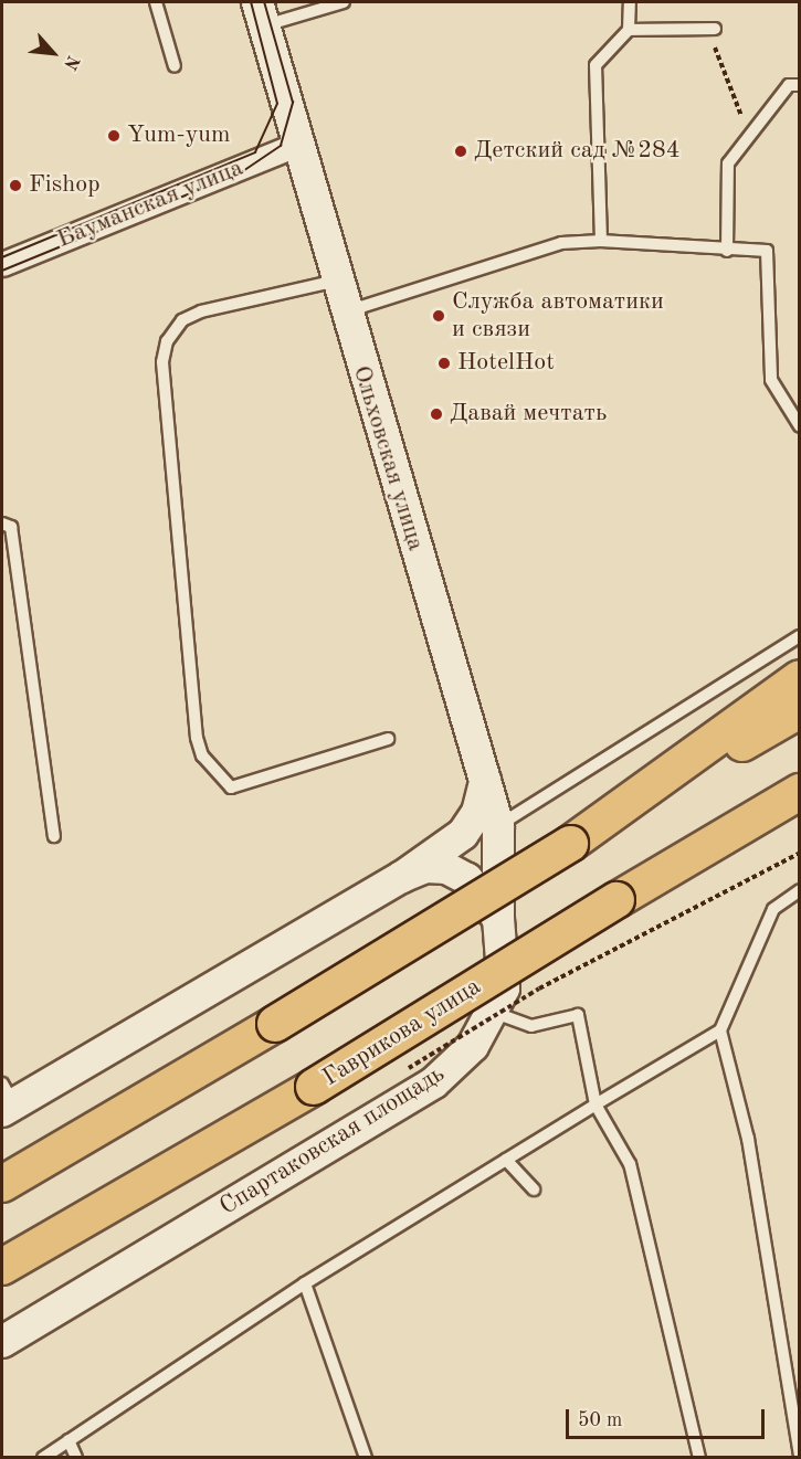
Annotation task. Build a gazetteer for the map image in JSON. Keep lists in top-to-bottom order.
{
  "streets": {
    "main road": ["Гаврикова улица"],
    "street": ["Бауманская улица", "Ольховская улица", "Спартаковская площадь"]
  },
  "crossings": [
    ["Бауманская улица", "Ольховская улица"],
    ["Ольховская улица", "Спартаковская площадь"]
  ],
  "places": [
    "Yum-yum",
    "Детский сад №284",
    "Fishop",
    "Служба автоматики и связи",
    "HotelHot",
    "Давай мечтать"
  ],
  "scale_bar": "50 m",
  "north": "bottom right"
}
